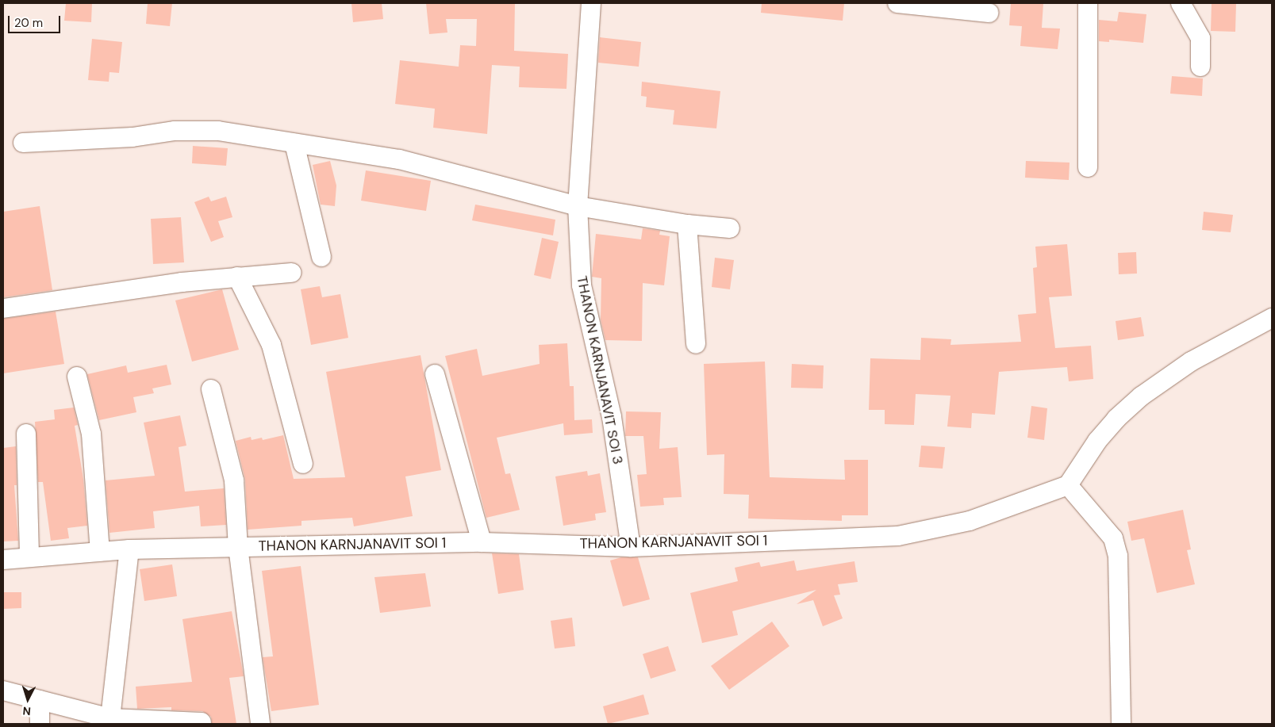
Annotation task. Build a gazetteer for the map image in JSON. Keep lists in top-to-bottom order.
{
  "streets": {
    "street": ["THANON KARNJANAVIT SOI 3", "THANON KARNJANAVIT SOI 1"]
  },
  "crossings": [
    ["THANON KARNJANAVIT SOI 3", "THANON KARNJANAVIT SOI 1"]
  ],
  "scale_bar": "20 m",
  "north": "bottom"
}
